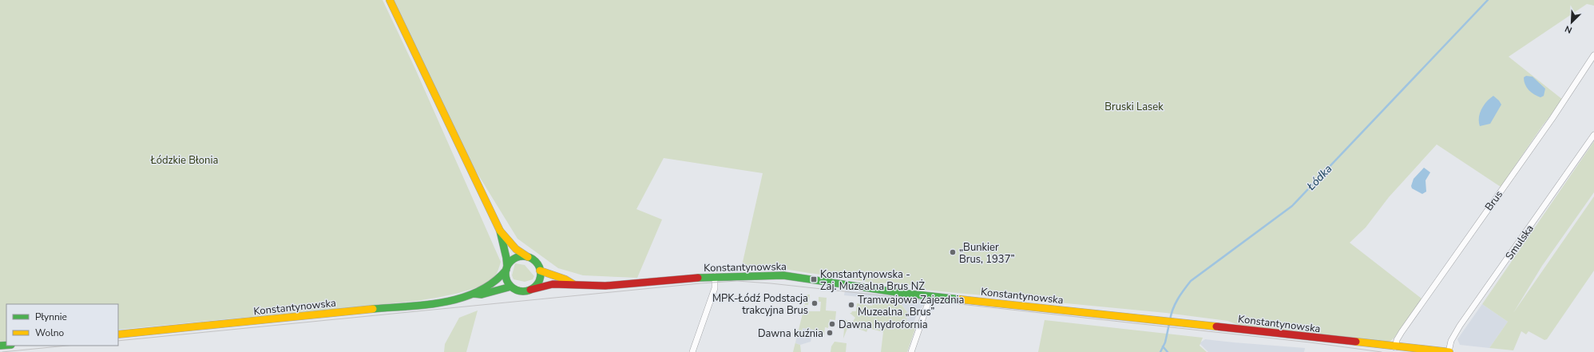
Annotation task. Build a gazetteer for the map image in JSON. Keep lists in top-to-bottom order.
{
  "streets": {
    "main road": ["Konstantynowska"],
    "street": ["Brus", "Smulska"]
  },
  "crossings": [
    ["Brus", "Konstantynowska"],
    ["Smulska", "Konstantynowska"]
  ],
  "water": ["Łódka"],
  "parks": ["Bruski Lasek", "Łódzkie Błonia"],
  "places": {
    "other": [
      "„Bunkier Brus, 1937”",
      "MPK-Łódź Podstacja trakcyjna Brus",
      "Tramwajowa Zajezdnia Muzealna „Brus”",
      "Dawna hydrofornia",
      "Dawna kuźnia"
    ],
    "transit": ["Konstantynowska - Zaj. Muzealna Brus NŻ"]
  },
  "legend": ["Płynnie", "Wolno"],
  "north": "bottom left"
}
